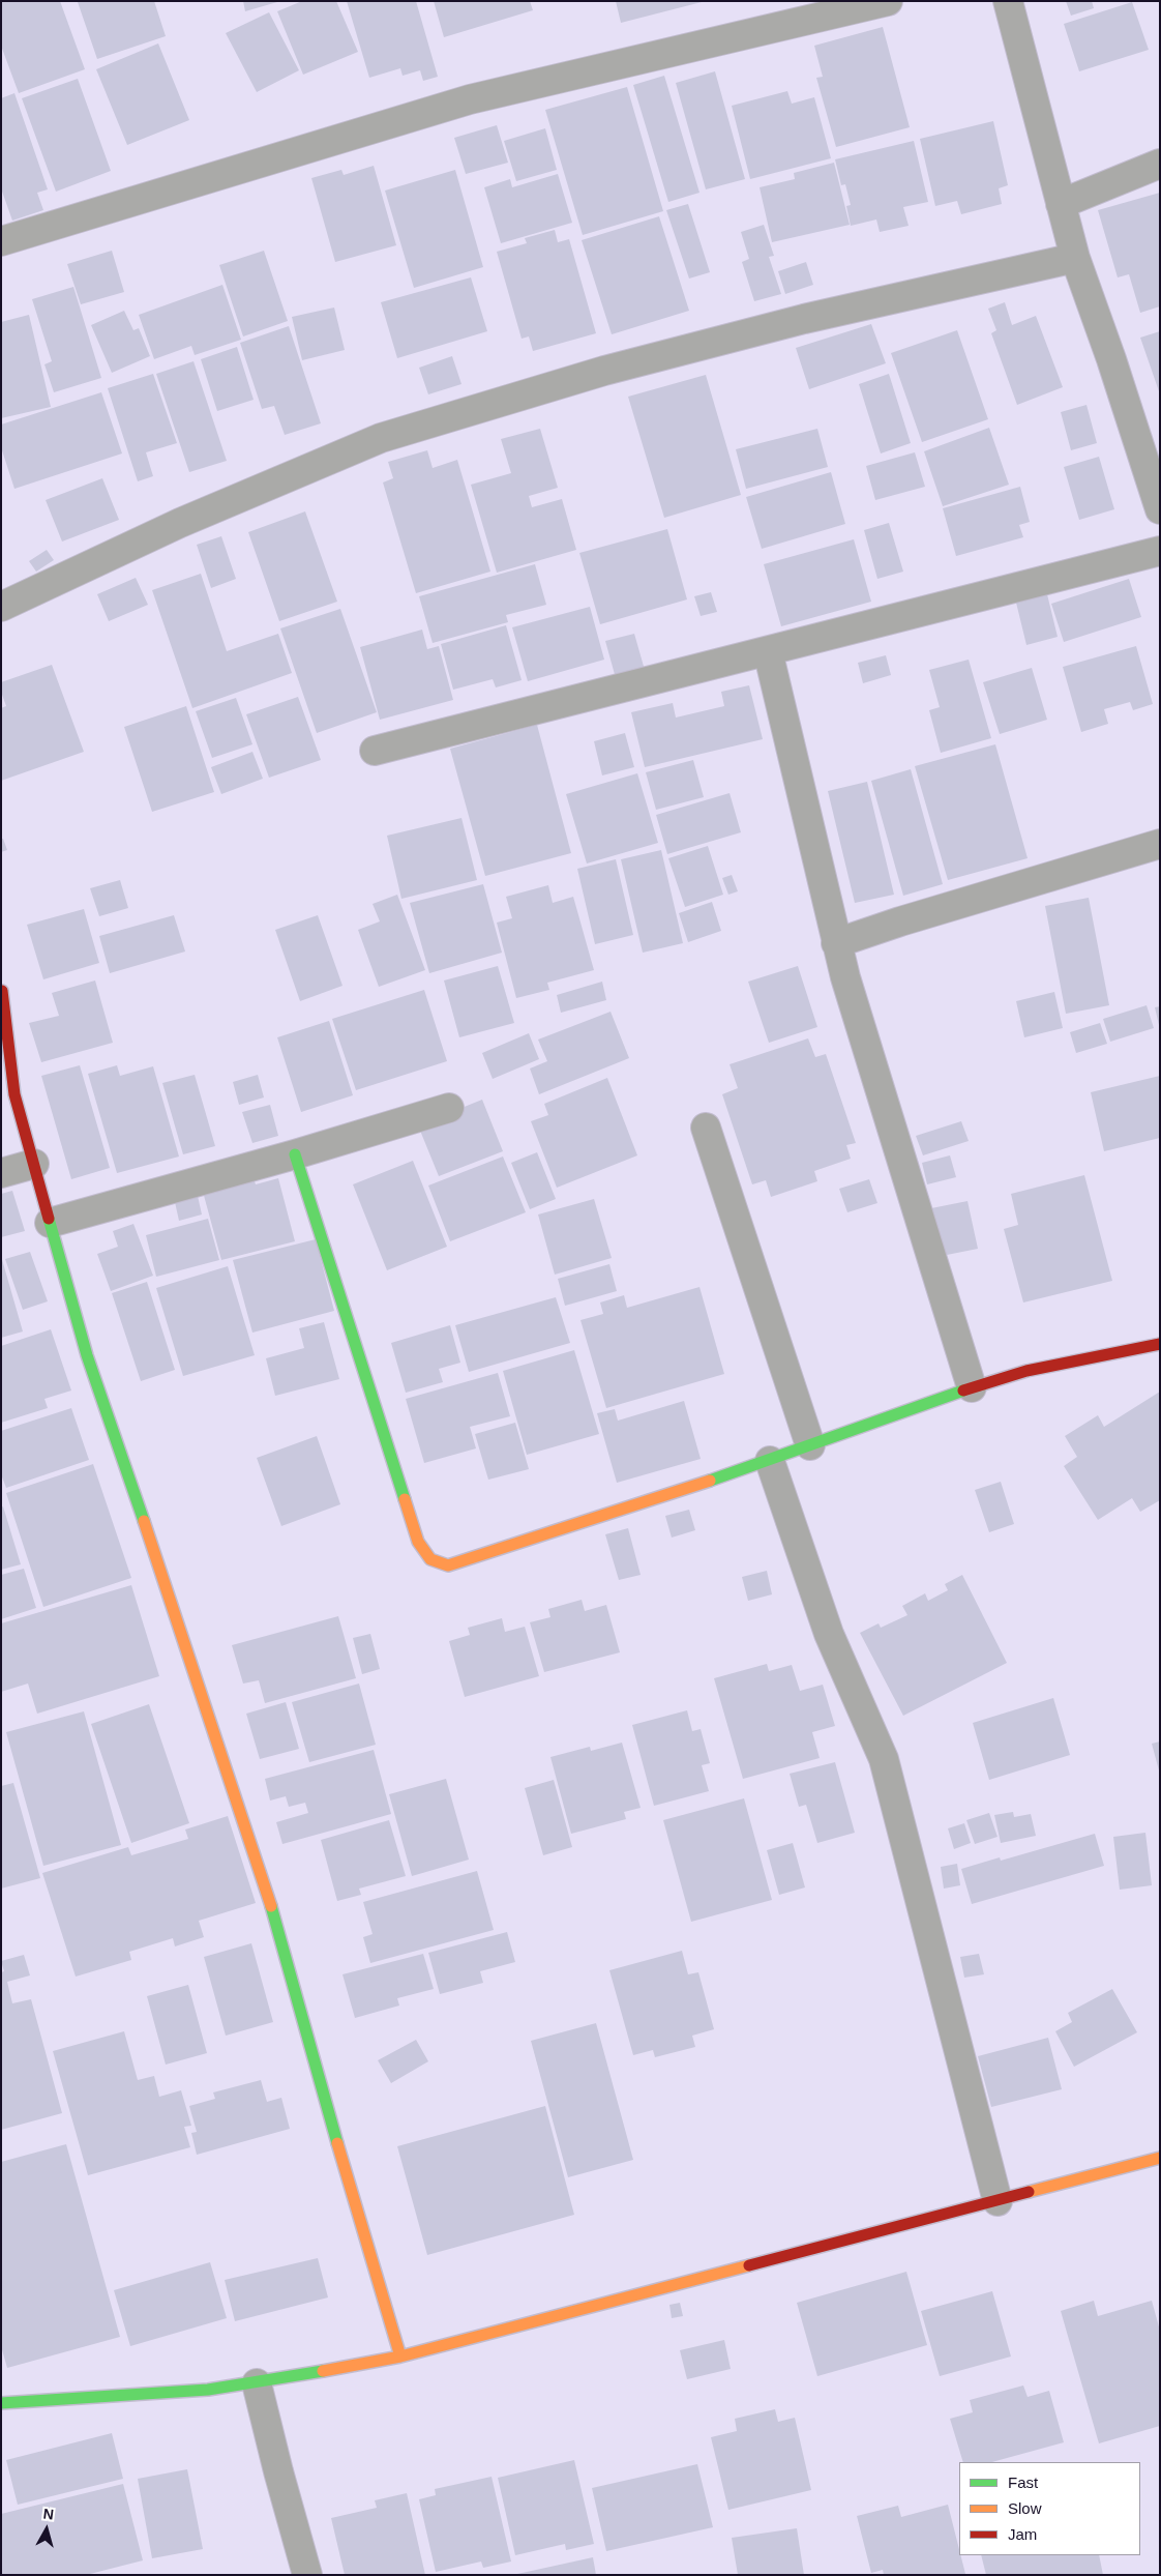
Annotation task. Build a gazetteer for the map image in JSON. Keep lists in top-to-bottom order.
{
  "legend": ["Fast", "Slow", "Jam"],
  "north": "top"
}
